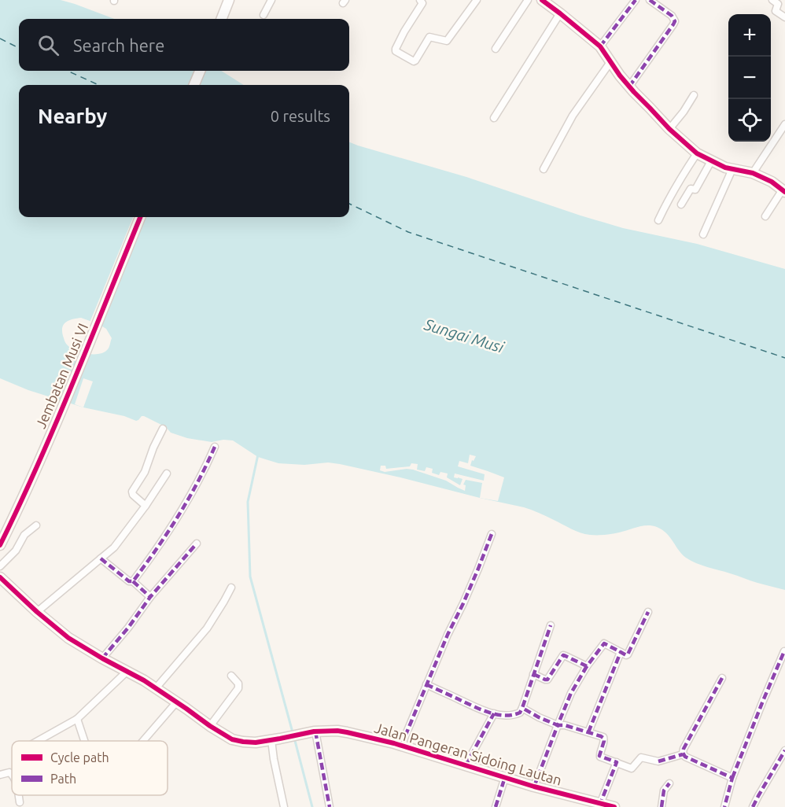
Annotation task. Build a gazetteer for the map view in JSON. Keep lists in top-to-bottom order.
{
  "streets": {
    "street": ["Jembatan Musi VI", "Jalan Pangeran Sidoing Lautan"]
  },
  "water": ["Sungai Musi"],
  "legend": ["Cycle path", "Path"],
  "page": {
    "map_buttons": ["+", "−"],
    "search": "Search here",
    "heading": ["Nearby", "0 results"]
  }
}
